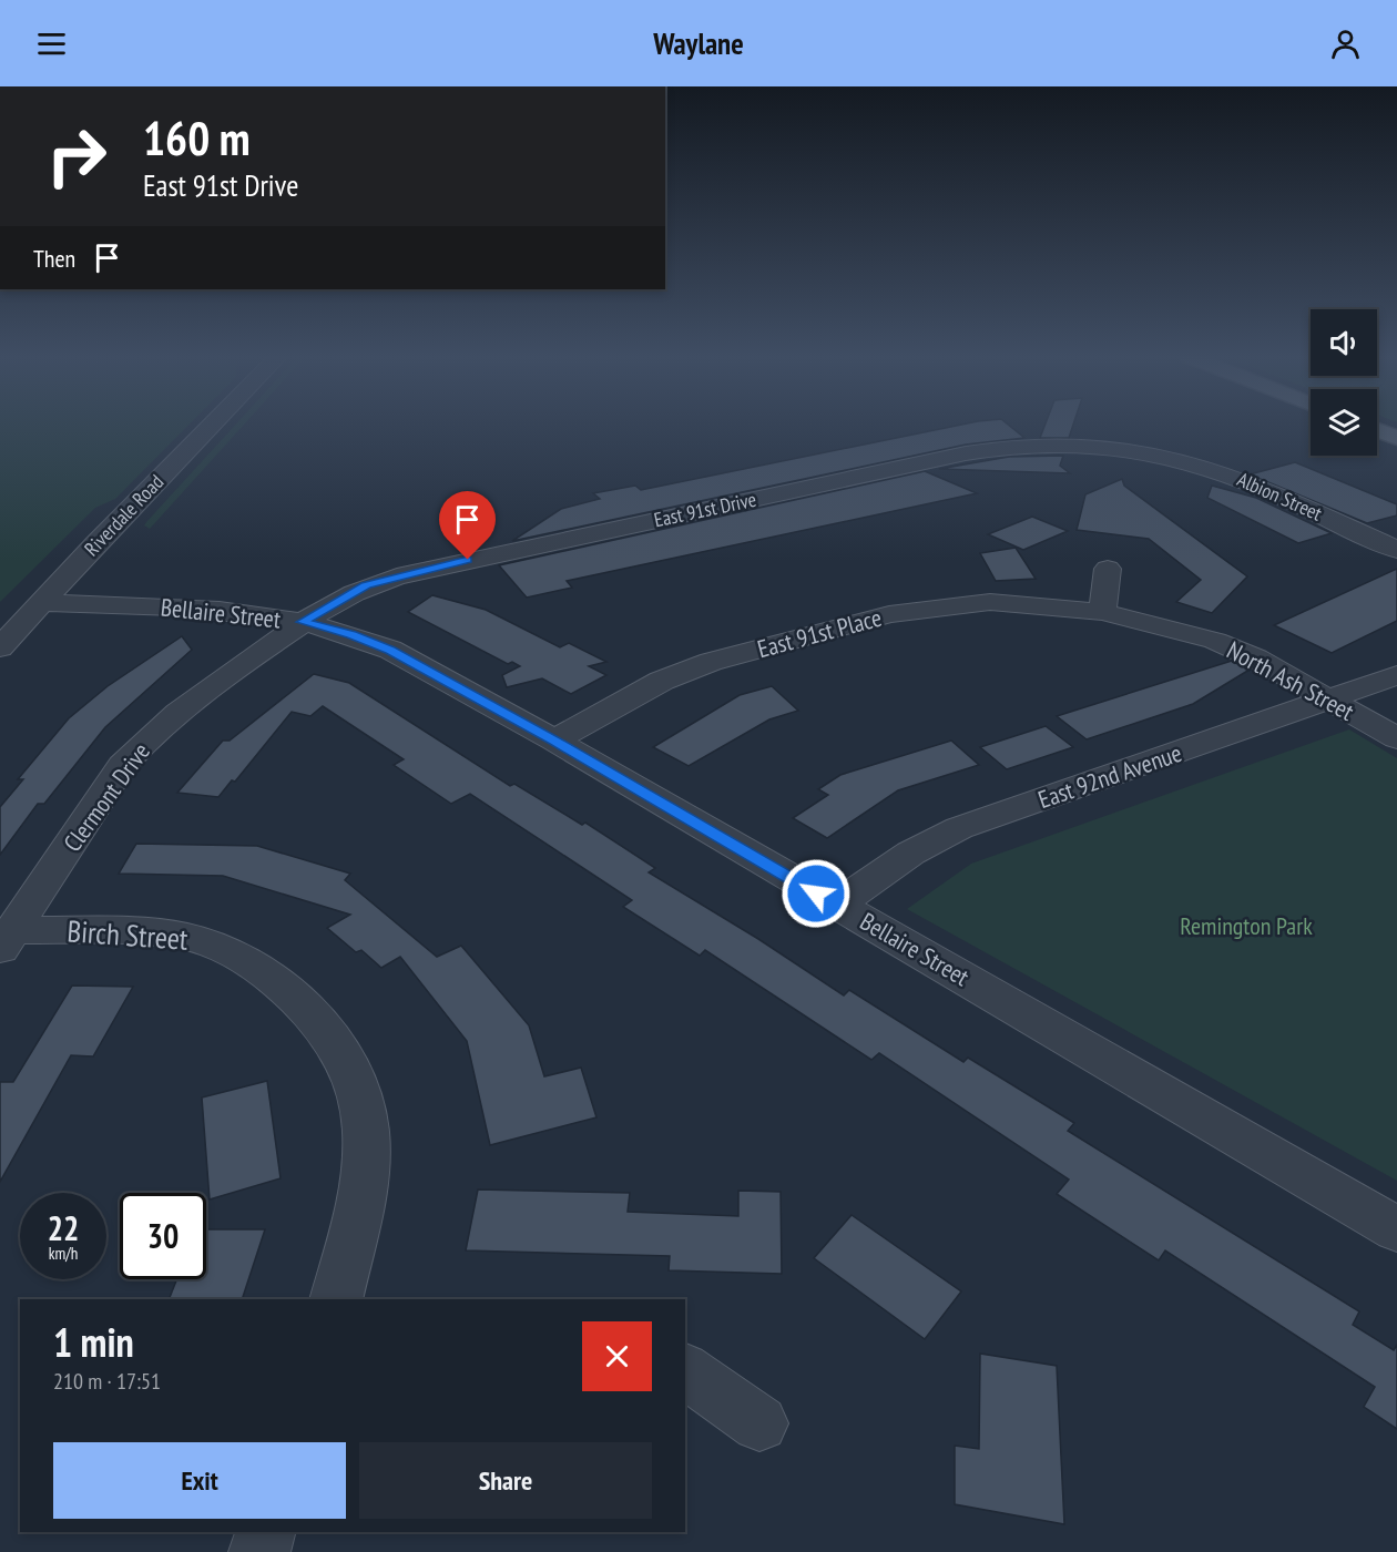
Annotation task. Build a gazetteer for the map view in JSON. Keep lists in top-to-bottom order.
{
  "streets": {
    "street": [
      "Albion Street",
      "East 91st Drive",
      "Riverdale Road",
      "Bellaire Street",
      "East 91st Place",
      "North Ash Street",
      "East 92nd Avenue",
      "Clermont Drive",
      "Birch Street"
    ]
  },
  "crossings": [
    ["Albion Street", "East 91st Drive"],
    ["East 91st Drive", "Bellaire Street"],
    ["East 91st Drive", "Clermont Drive"],
    ["Riverdale Road", "Bellaire Street"],
    ["Bellaire Street", "East 91st Place"],
    ["Bellaire Street", "East 92nd Avenue"],
    ["Bellaire Street", "Clermont Drive"],
    ["East 91st Place", "North Ash Street"],
    ["North Ash Street", "East 92nd Avenue"],
    ["Clermont Drive", "Birch Street"]
  ],
  "parks": ["Remington Park"],
  "page": {
    "header": "Waylane",
    "turn": ["160 m", "East 91st Drive"],
    "then": "Then",
    "speed": "22 km/h",
    "limit": "30",
    "heading": ["1 min", "210 m · 17:51"],
    "buttons": ["Exit", "Share"]
  }
}
